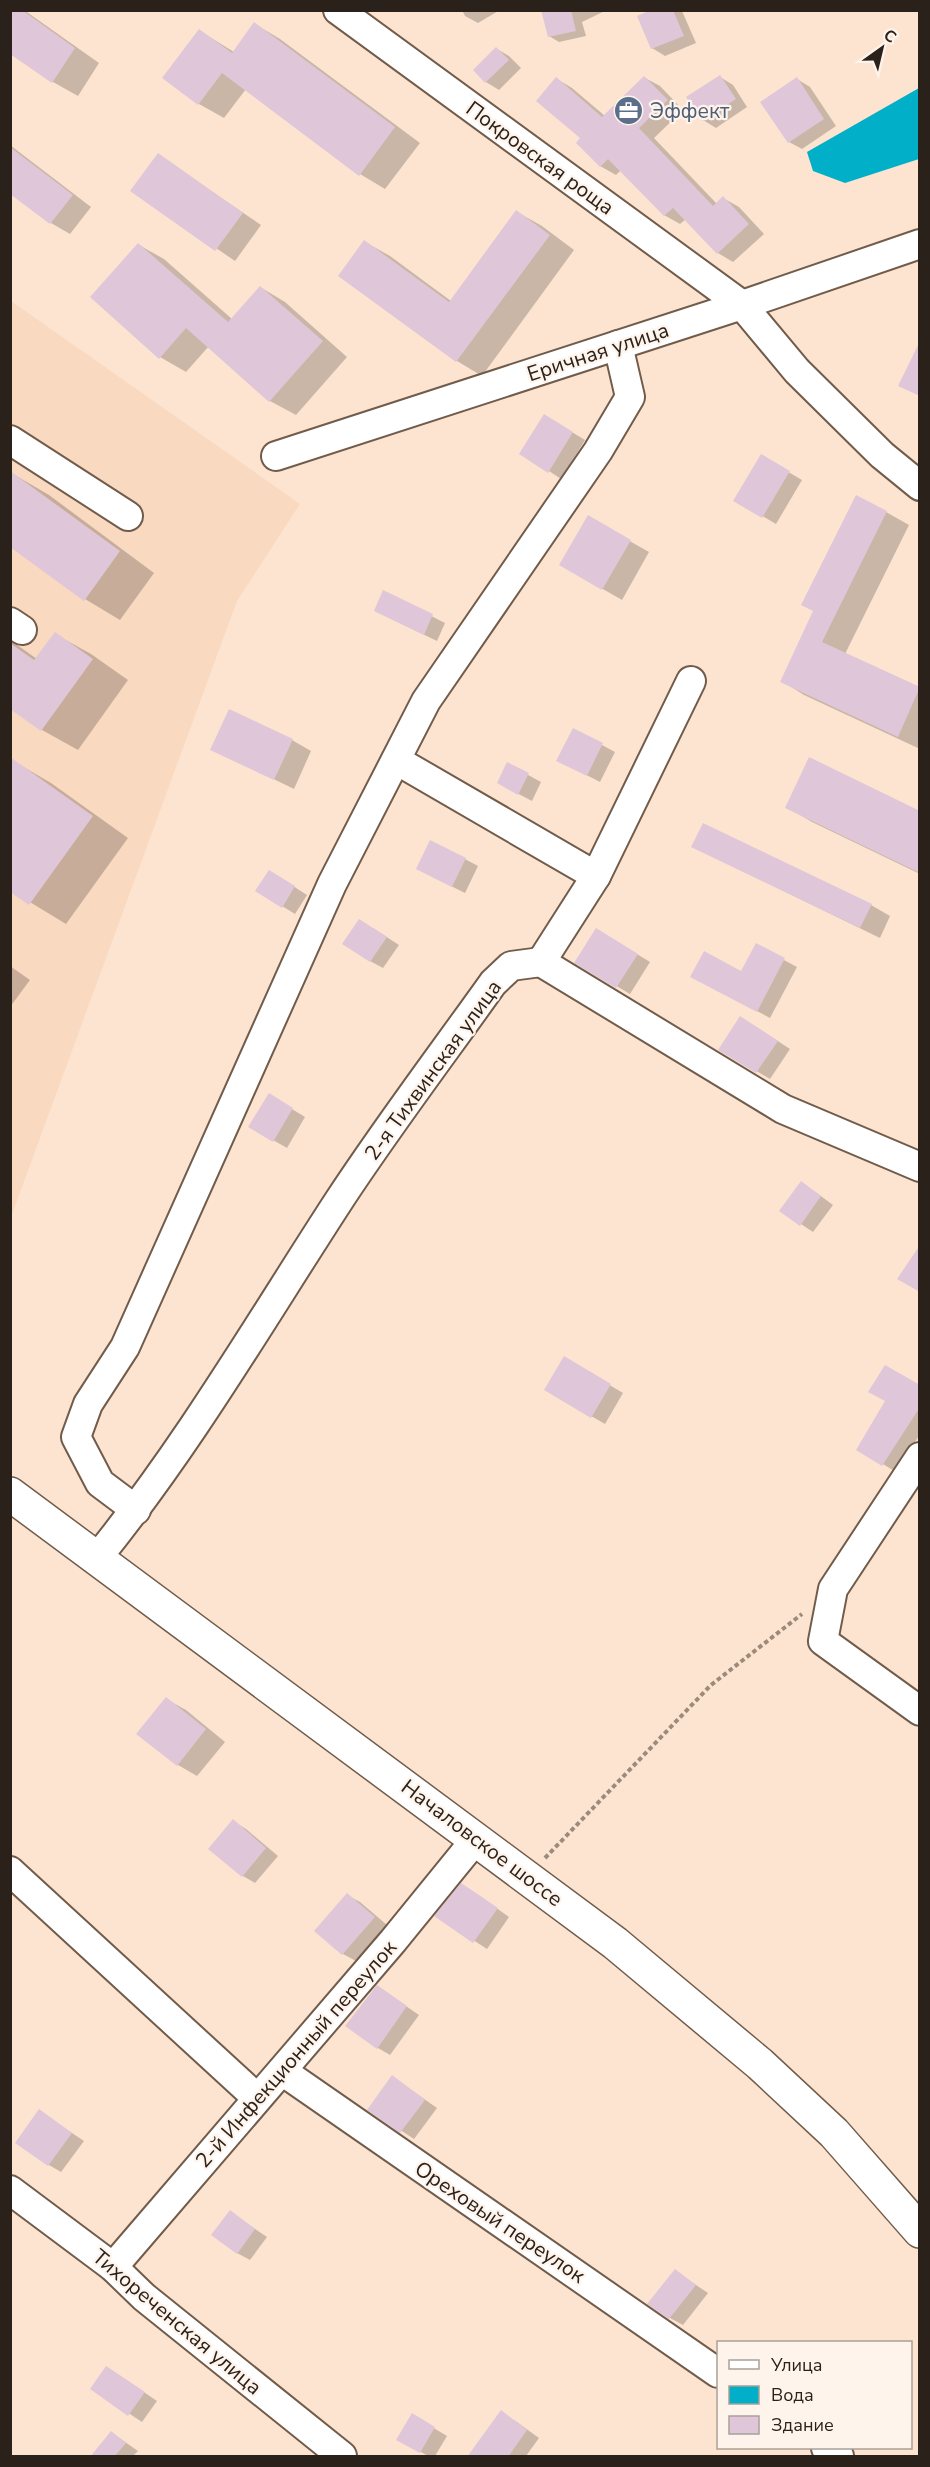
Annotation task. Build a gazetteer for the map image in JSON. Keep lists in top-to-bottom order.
{
  "streets": {
    "main road": ["Началовское шоссе"],
    "street": [
      "Покровская роща",
      "Еричная улица",
      "2-я Тихвинская улица",
      "2-й Инфекционный переулок",
      "Ореховый переулок",
      "Тихореченская улица"
    ]
  },
  "crossings": [
    ["Покровская роща", "Еричная улица"],
    ["2-я Тихвинская улица", "Началовское шоссе"],
    ["Началовское шоссе", "2-й Инфекционный переулок"],
    ["2-й Инфекционный переулок", "Ореховый переулок"],
    ["2-й Инфекционный переулок", "Тихореченская улица"]
  ],
  "places": {
    "office": ["Эффект"]
  },
  "legend": ["Улица", "Вода", "Здание"],
  "north": "top right"
}
